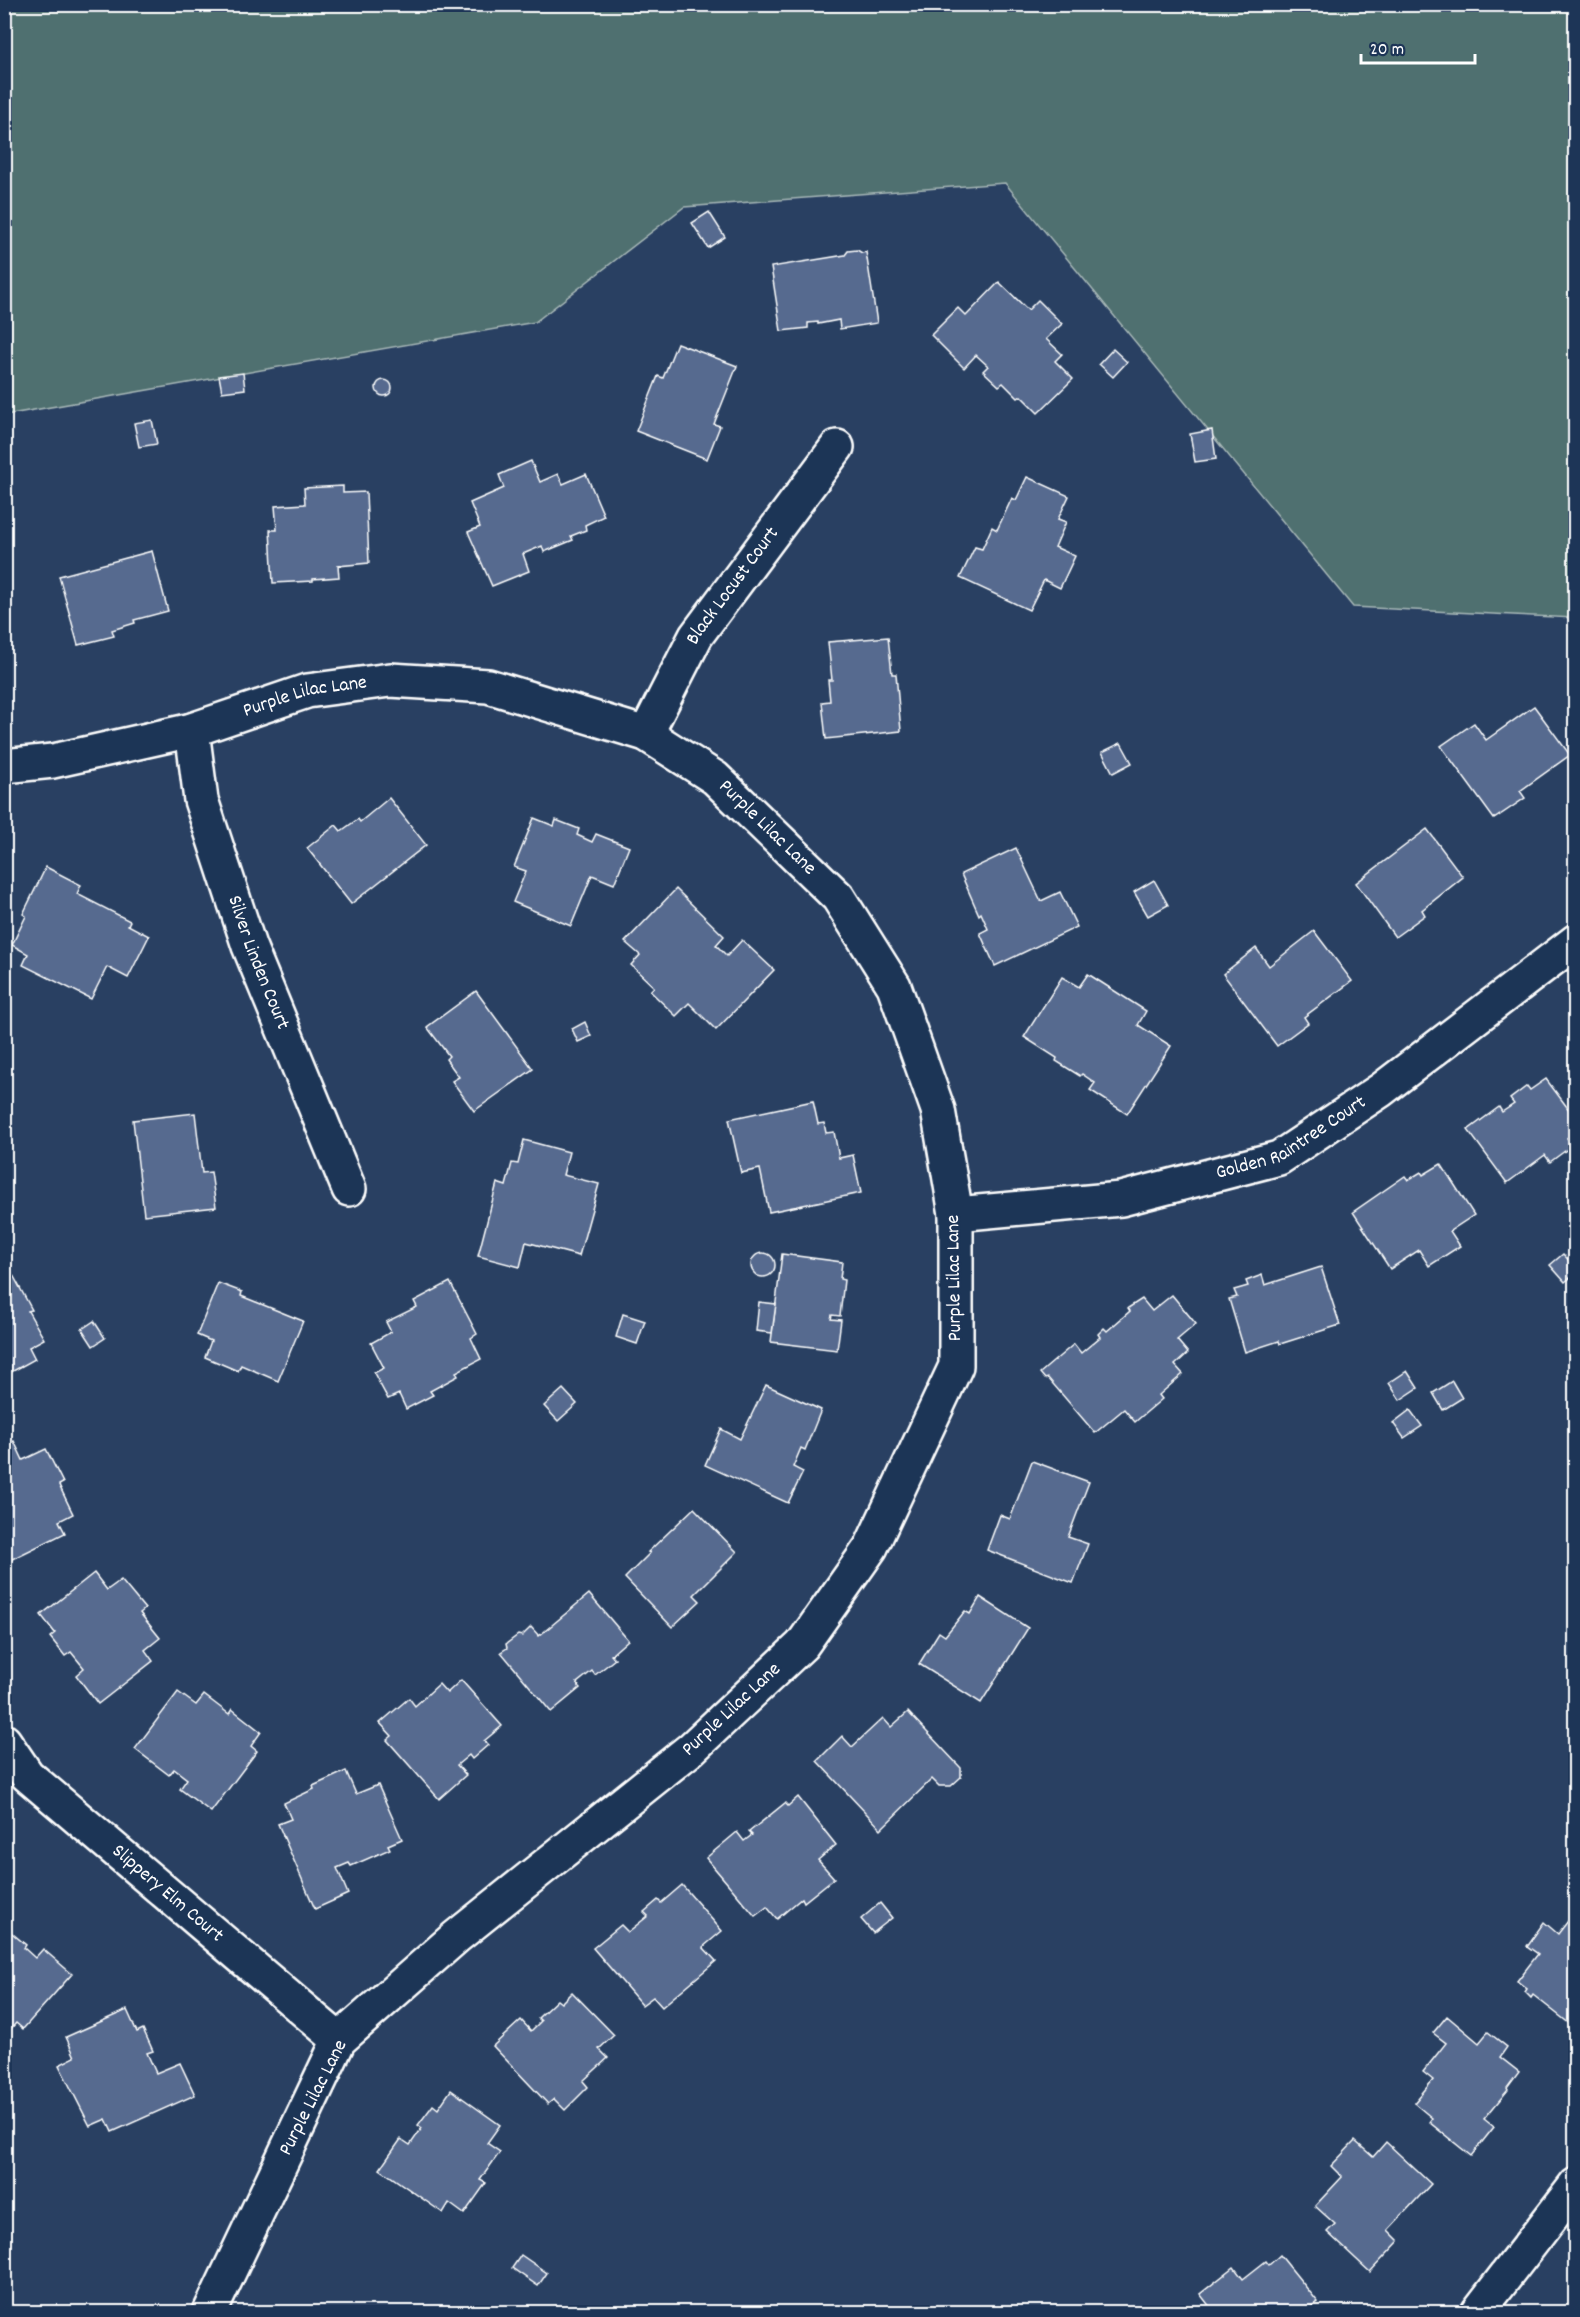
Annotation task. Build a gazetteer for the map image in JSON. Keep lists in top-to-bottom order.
{
  "streets": {
    "street": [
      "Black Locust Court",
      "Purple Lilac Lane",
      "Silver Linden Court",
      "Golden Raintree Court",
      "Slippery Elm Court"
    ]
  },
  "crossings": [
    ["Black Locust Court", "Purple Lilac Lane"],
    ["Purple Lilac Lane", "Silver Linden Court"],
    ["Purple Lilac Lane", "Golden Raintree Court"],
    ["Purple Lilac Lane", "Slippery Elm Court"]
  ],
  "scale_bar": "20 m"
}
